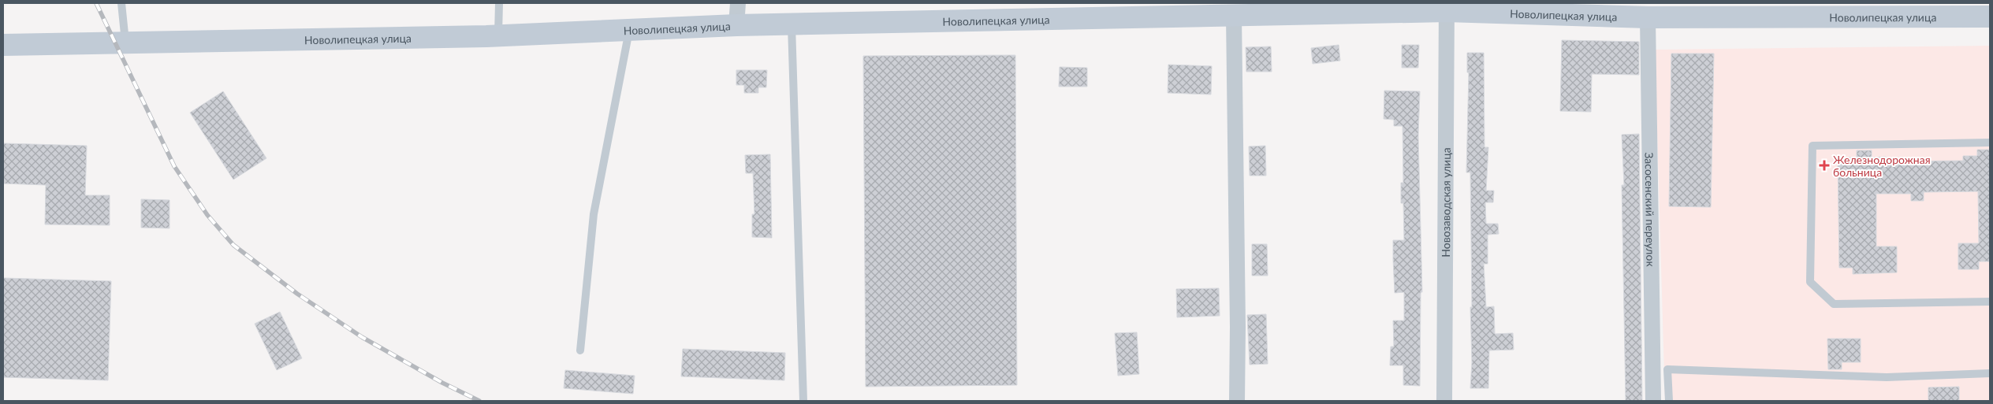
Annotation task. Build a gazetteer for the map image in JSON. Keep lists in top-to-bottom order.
{
  "streets": {
    "street": ["Новолипецкая улица", "Новозаводская улица", "Засосенский переулок"]
  },
  "crossings": [
    ["Новолипецкая улица", "Новозаводская улица"],
    ["Новолипецкая улица", "Засосенский переулок"]
  ],
  "places": {
    "health": ["Железнодорожная больница"]
  }
}
